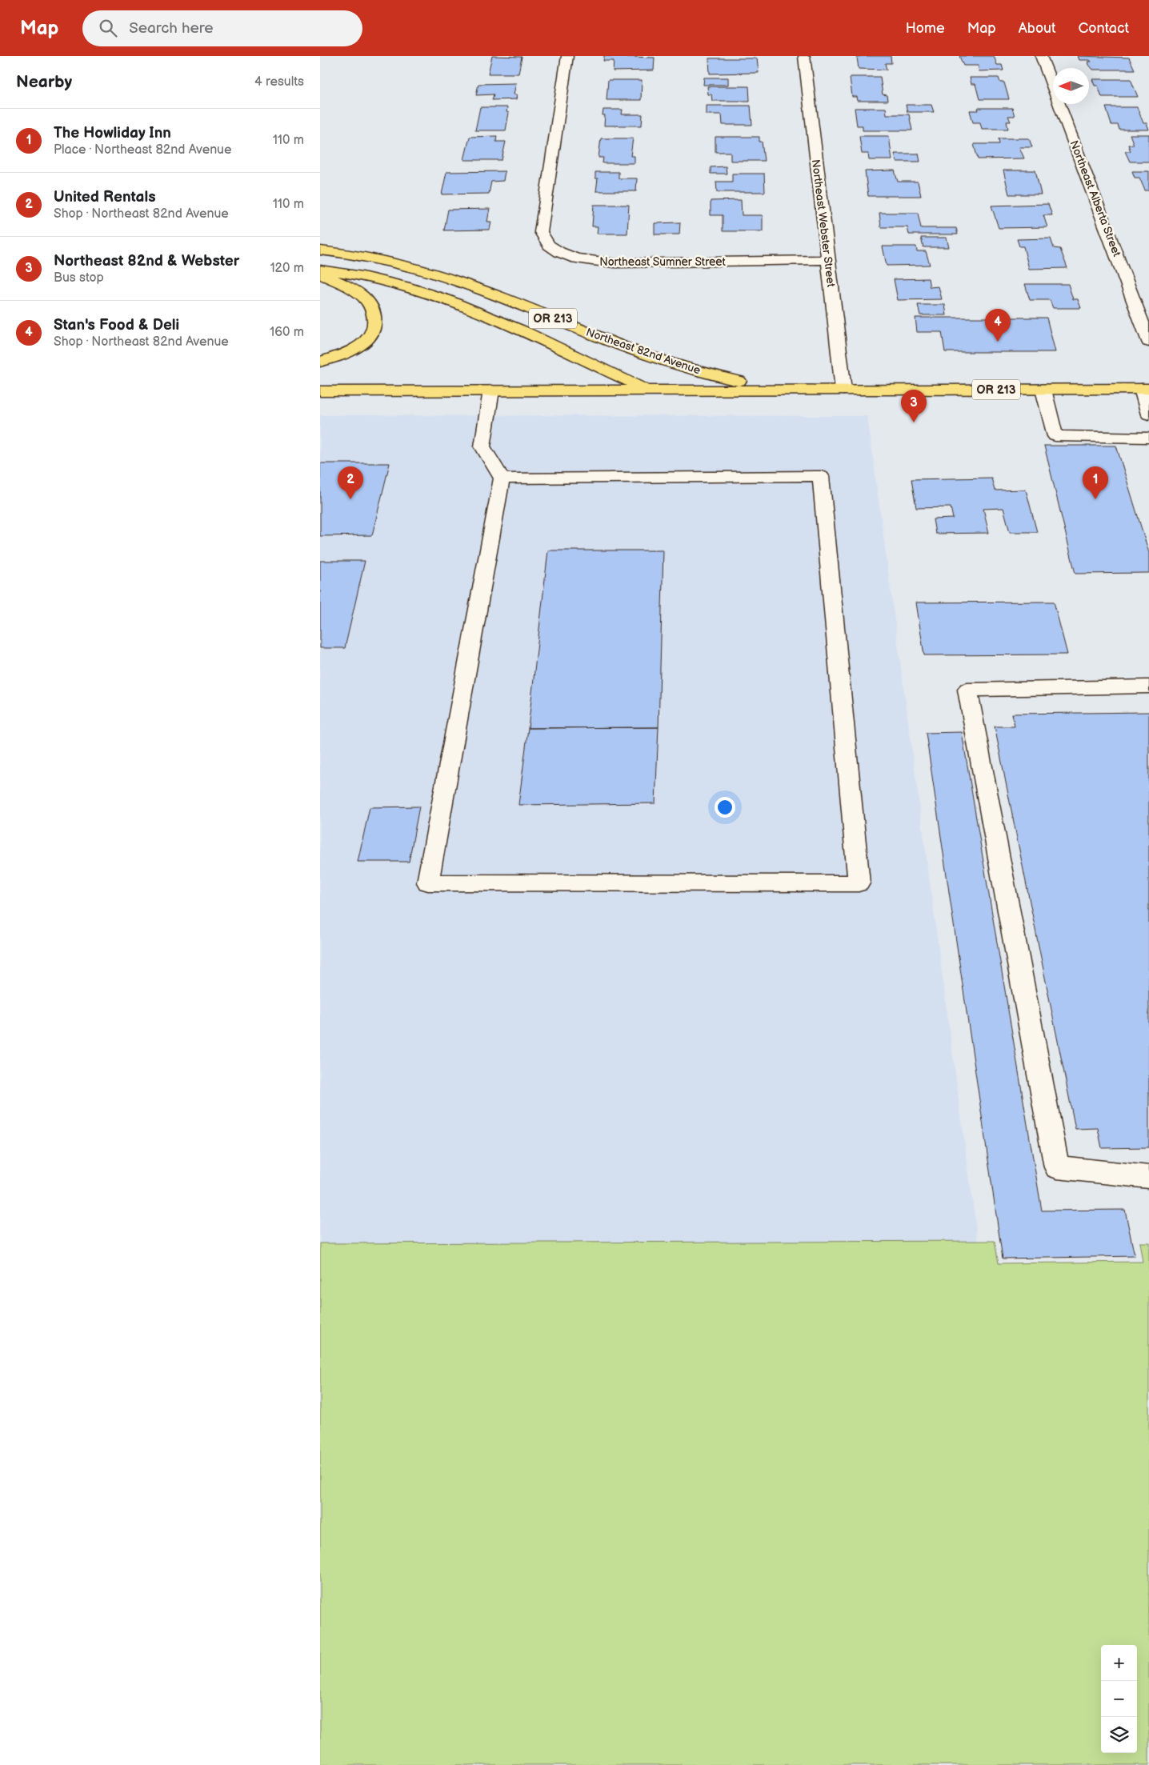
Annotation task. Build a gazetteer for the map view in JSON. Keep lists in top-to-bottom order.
{
  "streets": {
    "main road": ["OR 213", "Northeast 82nd Avenue"],
    "street": ["Northeast Alberta Street", "Northeast Webster Street", "Northeast Sumner Street"]
  },
  "crossings": [
    ["Northeast Webster Street", "Northeast Sumner Street"],
    ["Northeast Webster Street", "Northeast 82nd Avenue"]
  ],
  "north": "left",
  "page": {
    "header": "Map",
    "search": "Search here",
    "nav": [
      "Home",
      "Map",
      "About",
      "Contact"
    ],
    "heading": ["Nearby", "4 results"],
    "list": [
      {
        "mark": "1",
        "name": "The Howliday Inn",
        "note": "Place · Northeast 82nd Avenue",
        "value": "110 m"
      },
      {
        "mark": "2",
        "name": "United Rentals",
        "note": "Shop · Northeast 82nd Avenue",
        "value": "110 m"
      },
      {
        "mark": "3",
        "name": "Northeast 82nd & Webster",
        "note": "Bus stop",
        "value": "120 m"
      },
      {
        "mark": "4",
        "name": "Stan's Food & Deli",
        "note": "Shop · Northeast 82nd Avenue",
        "value": "160 m"
      }
    ],
    "pins": [
      "4",
      "3",
      "1",
      "2"
    ],
    "map_buttons": ["+", "−"]
  }
}
